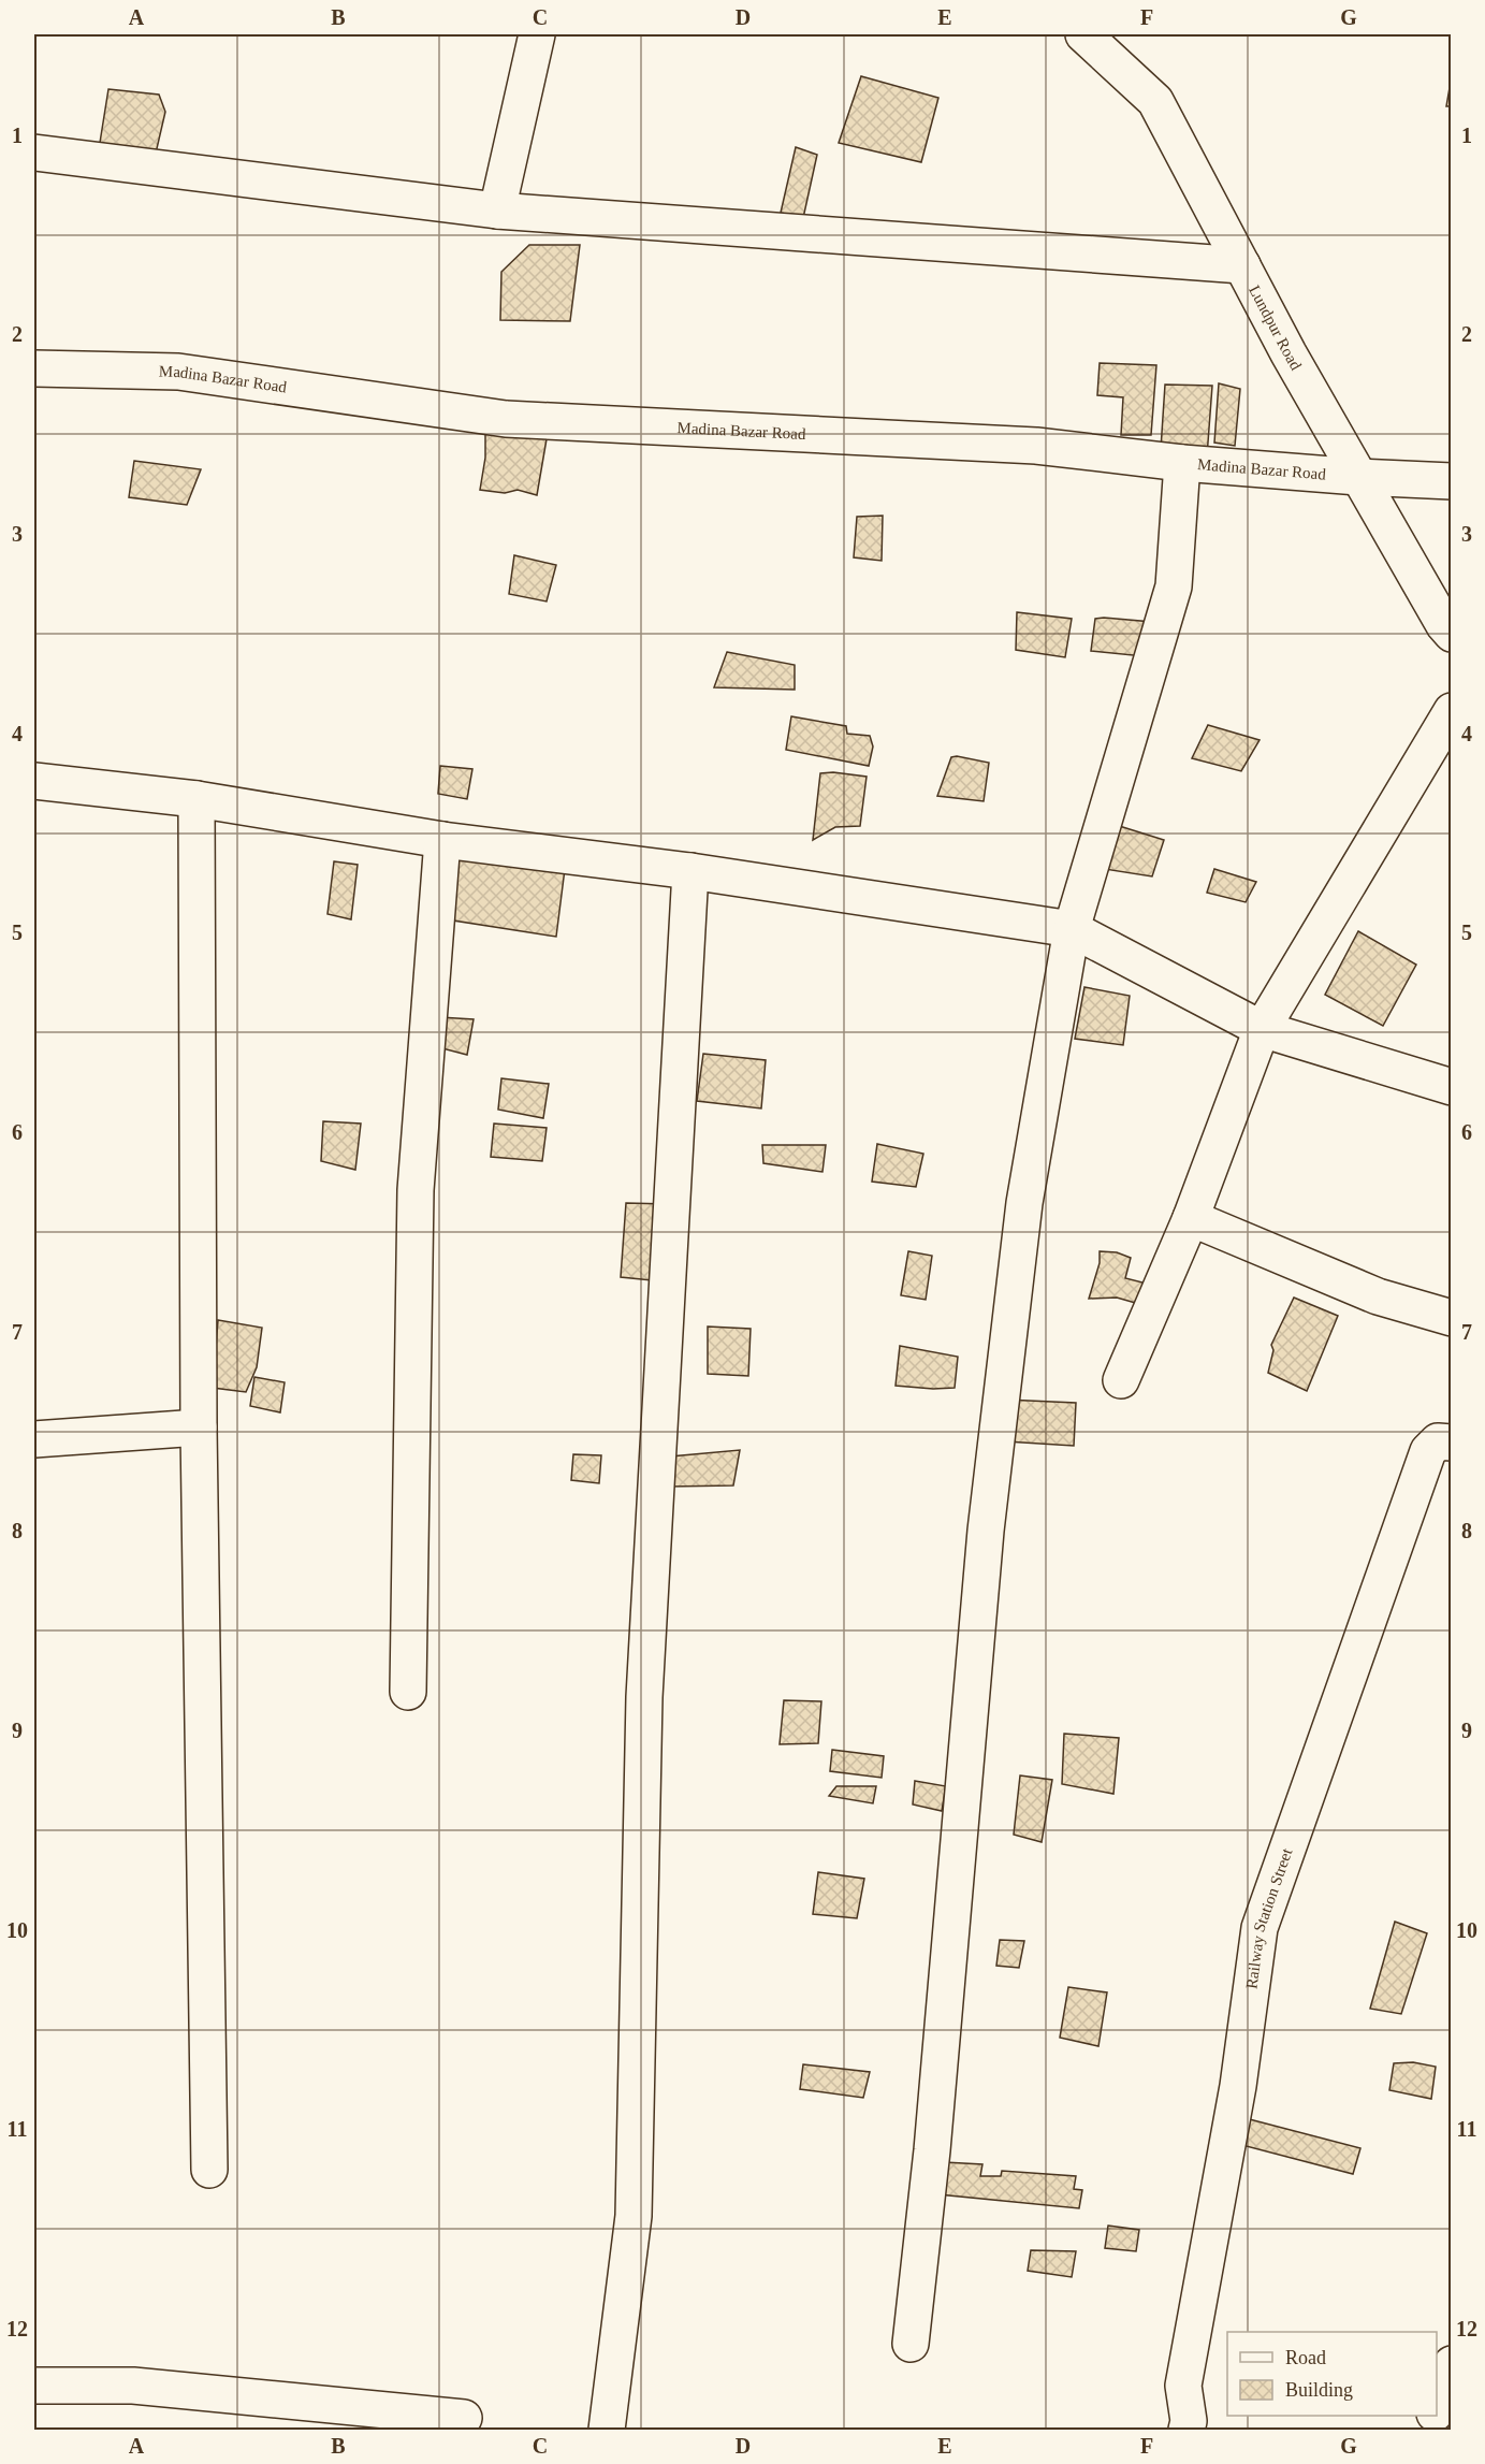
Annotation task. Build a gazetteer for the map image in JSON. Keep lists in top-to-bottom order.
{
  "streets": {
    "street": ["Lundpur Road", "Madina Bazar Road", "Railway Station Street"]
  },
  "crossings": [
    ["Lundpur Road", "Madina Bazar Road"]
  ],
  "legend": ["Road", "Building"],
  "grid": {
    "columns": [
      "A",
      "B",
      "C",
      "D",
      "E",
      "F",
      "G"
    ],
    "rows": [
      "1",
      "2",
      "3",
      "4",
      "5",
      "6",
      "7",
      "8",
      "9",
      "10",
      "11",
      "12"
    ]
  }
}
